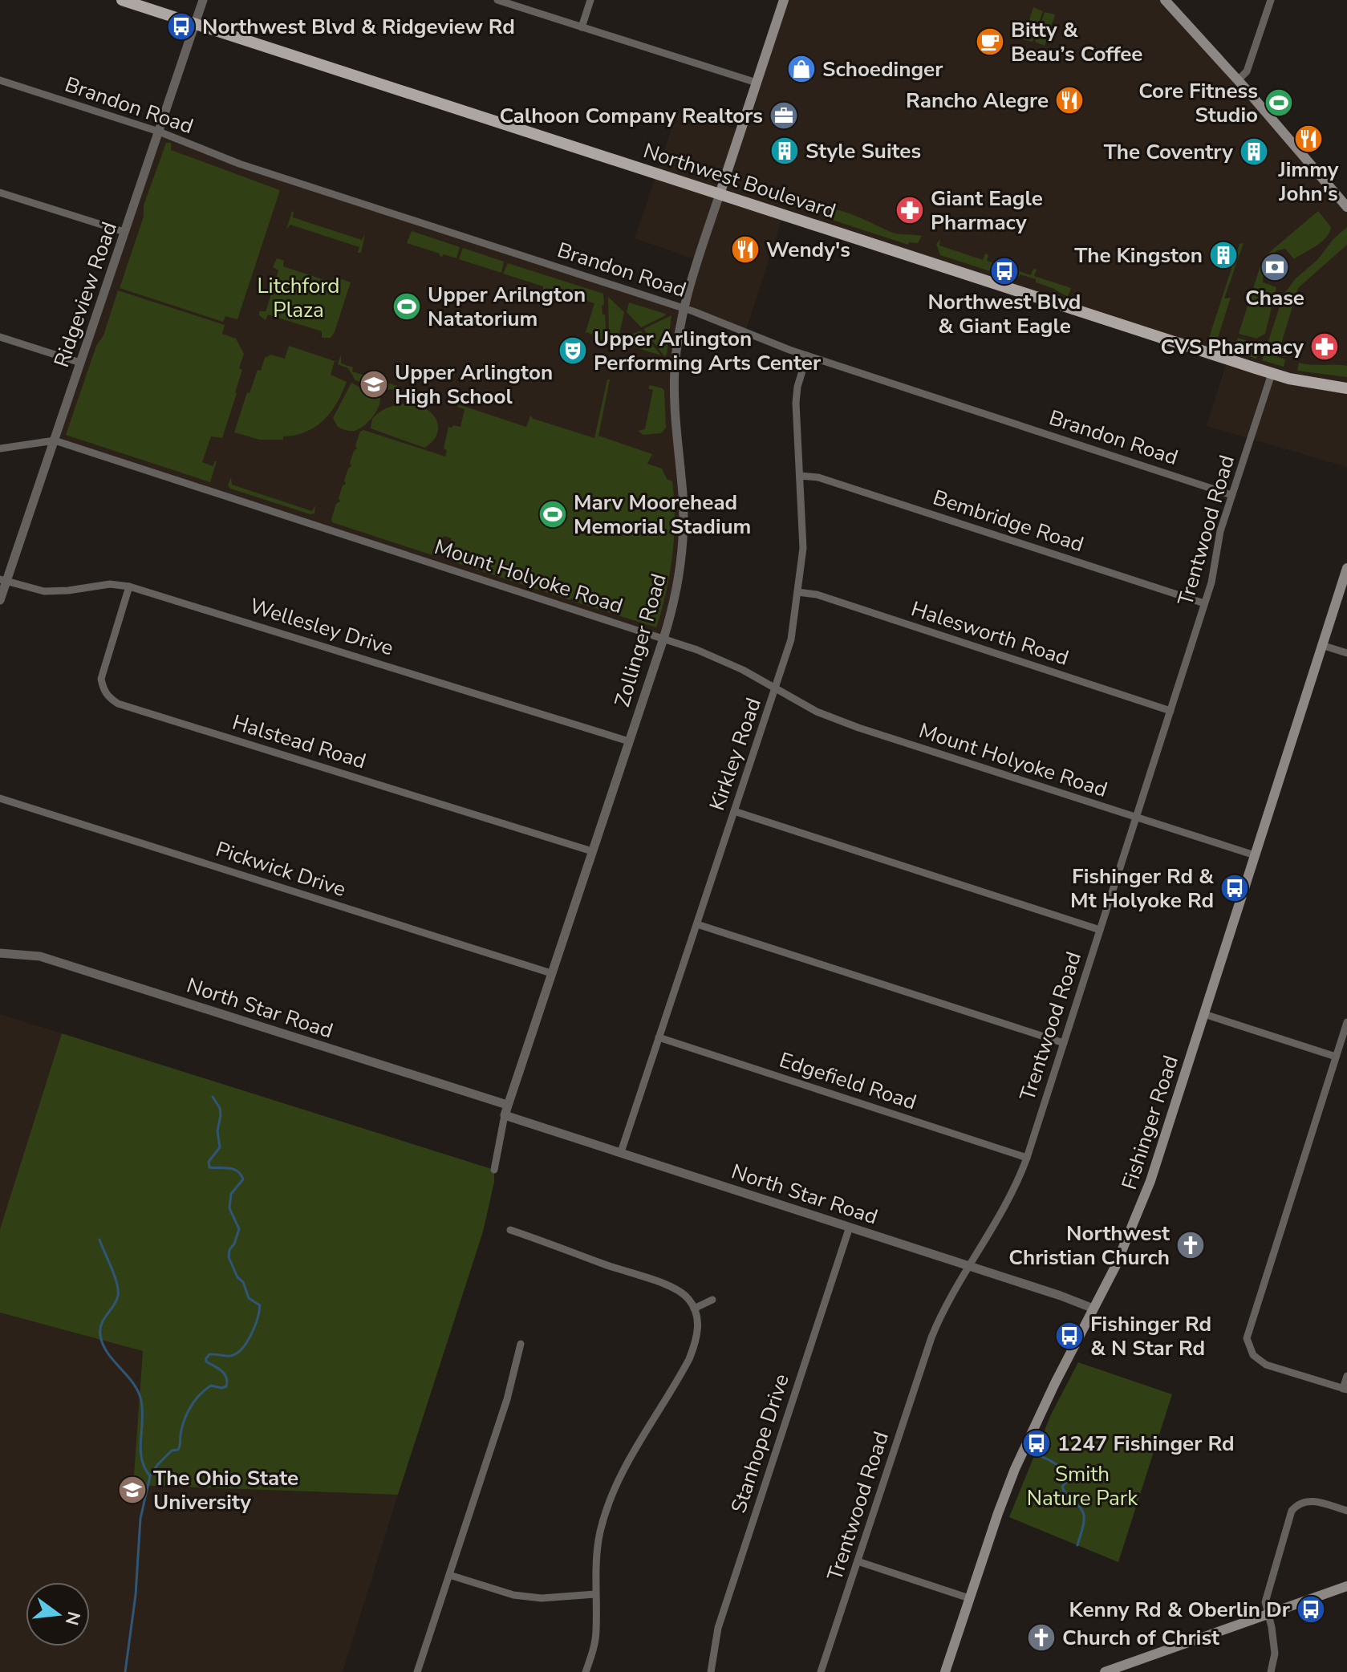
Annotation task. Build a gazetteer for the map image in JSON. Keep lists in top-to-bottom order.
{
  "streets": {
    "main road": ["Northwest Boulevard", "Zollinger Road", "Fishinger Road"],
    "street": [
      "Brandon Road",
      "Ridgeview Road",
      "Bembridge Road",
      "Trentwood Road",
      "Mount Holyoke Road",
      "Wellesley Drive",
      "Halesworth Road",
      "Halstead Road",
      "Kirkley Road",
      "Pickwick Drive",
      "North Star Road",
      "Edgefield Road",
      "Stanhope Drive"
    ]
  },
  "crossings": [
    ["Brandon Road", "Ridgeview Road"],
    ["Brandon Road", "Trentwood Road"],
    ["Brandon Road", "Zollinger Road"],
    ["Brandon Road", "Kirkley Road"],
    ["Northwest Boulevard", "Ridgeview Road"],
    ["Northwest Boulevard", "Trentwood Road"],
    ["Northwest Boulevard", "Zollinger Road"],
    ["Ridgeview Road", "Mount Holyoke Road"],
    ["Ridgeview Road", "Wellesley Drive"],
    ["Bembridge Road", "Trentwood Road"],
    ["Bembridge Road", "Kirkley Road"],
    ["Trentwood Road", "Mount Holyoke Road"],
    ["Trentwood Road", "Halesworth Road"],
    ["Trentwood Road", "North Star Road"],
    ["Trentwood Road", "Edgefield Road"],
    ["Mount Holyoke Road", "Zollinger Road"],
    ["Mount Holyoke Road", "Kirkley Road"],
    ["Mount Holyoke Road", "Fishinger Road"],
    ["Wellesley Drive", "Zollinger Road"],
    ["Wellesley Drive", "Halstead Road"],
    ["Halesworth Road", "Kirkley Road"],
    ["Zollinger Road", "Halstead Road"],
    ["Zollinger Road", "Pickwick Drive"],
    ["Zollinger Road", "North Star Road"],
    ["Kirkley Road", "North Star Road"],
    ["Kirkley Road", "Edgefield Road"],
    ["North Star Road", "Fishinger Road"],
    ["North Star Road", "Stanhope Drive"]
  ],
  "parks": ["Litchford Plaza", "Smith Nature Park"],
  "places": {
    "bus stop": [
      "Northwest Blvd & Ridgeview Rd",
      "Northwest Blvd & Giant Eagle",
      "Fishinger Rd & Mt Holyoke Rd",
      "Fishinger Rd & N Star Rd",
      "1247 Fishinger Rd",
      "Kenny Rd & Oberlin Dr"
    ],
    "cafe": ["Bitty & Beau’s Coffee"],
    "shop": ["Schoedinger"],
    "restaurant": ["Rancho Alegre", "Jimmy John's", "Wendy's"],
    "sports": ["Core Fitness Studio", "Upper Arilngton Natatorium", "Marv Moorehead Memorial Stadium"],
    "office": ["Calhoon Company Realtors"],
    "building": ["Style Suites", "The Coventry", "The Kingston"],
    "pharmacy": ["Giant Eagle Pharmacy", "CVS Pharmacy"],
    "bank": ["Chase"],
    "theatre": ["Upper Arlington Performing Arts Center"],
    "school or university": ["Upper Arlington High School", "The Ohio State University"],
    "church": ["Northwest Christian Church", "Church of Christ"]
  },
  "north": "right"
}
